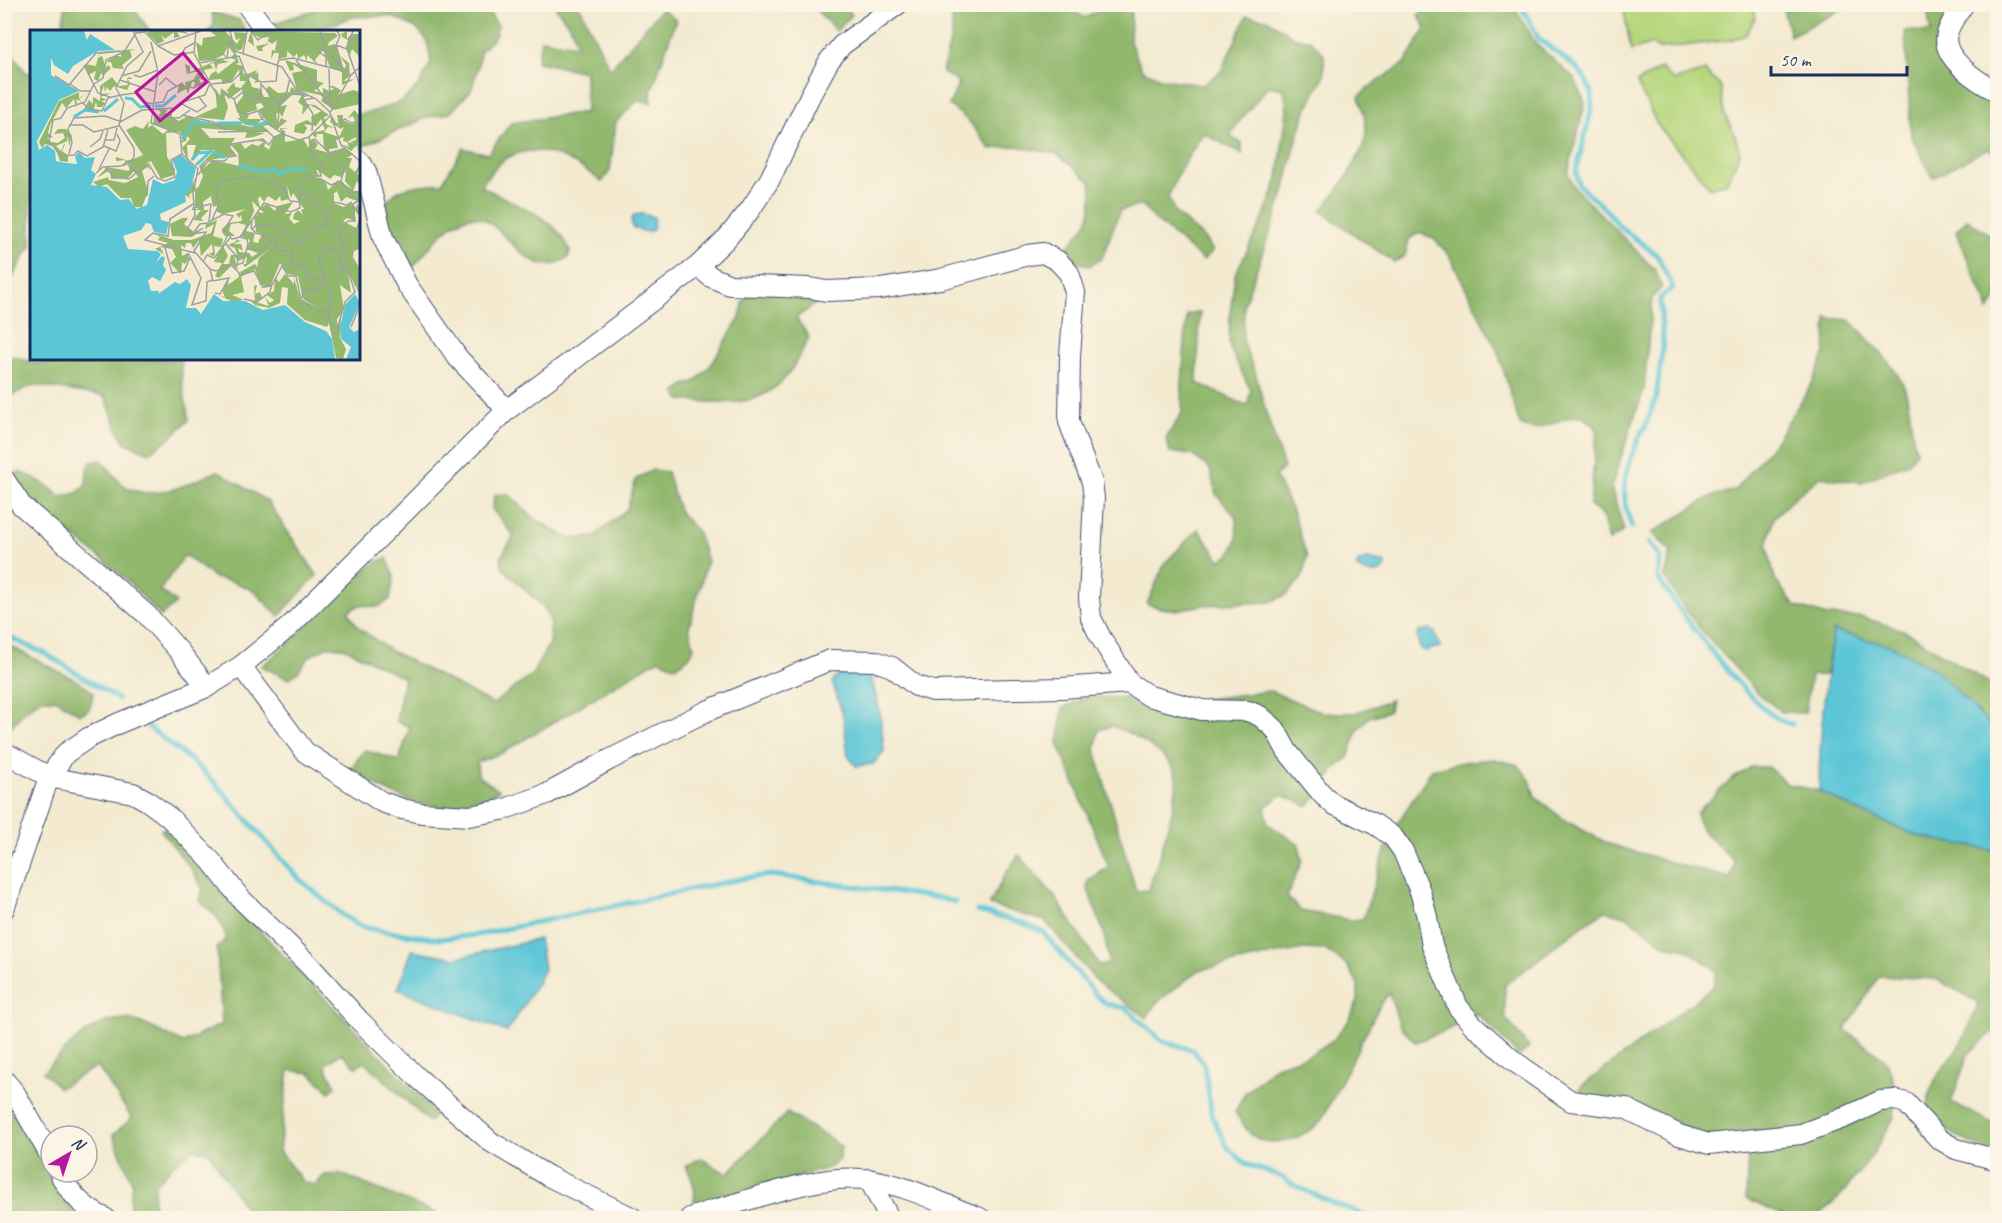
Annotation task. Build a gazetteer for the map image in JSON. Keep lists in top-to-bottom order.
{
  "scale_bar": "50 m",
  "north": "top right"
}
